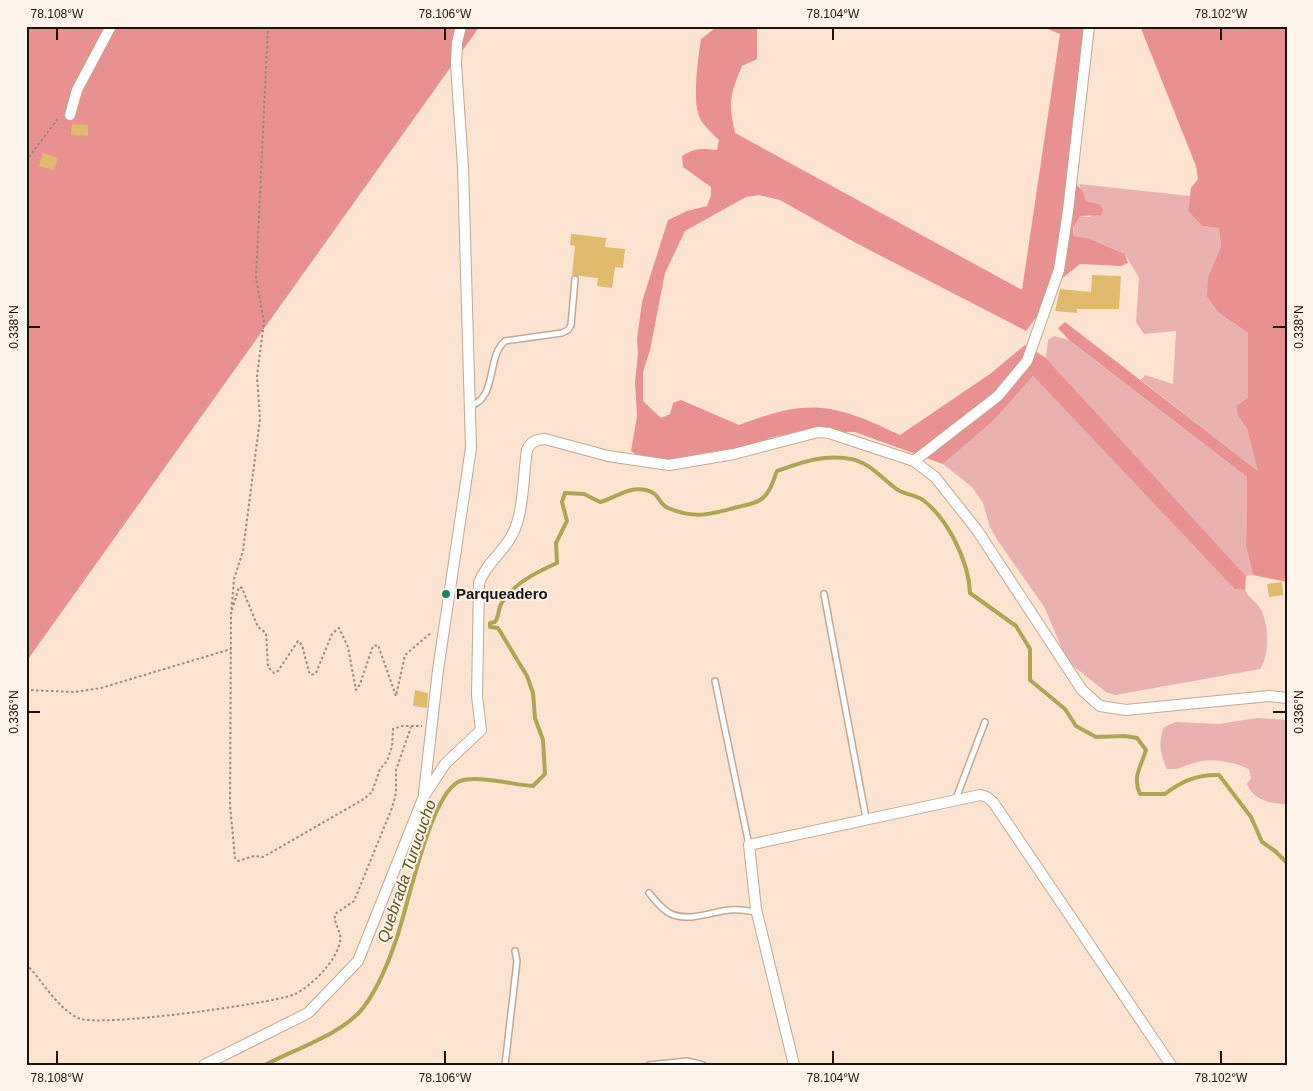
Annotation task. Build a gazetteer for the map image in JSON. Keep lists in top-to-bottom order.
{
  "water": ["Quebrada Turucucho"],
  "places": ["Parqueadero"],
  "coordinates": [
    "78.108°W",
    "78.106°W",
    "78.104°W",
    "78.102°W",
    "0.338°N",
    "0.336°N"
  ]
}
